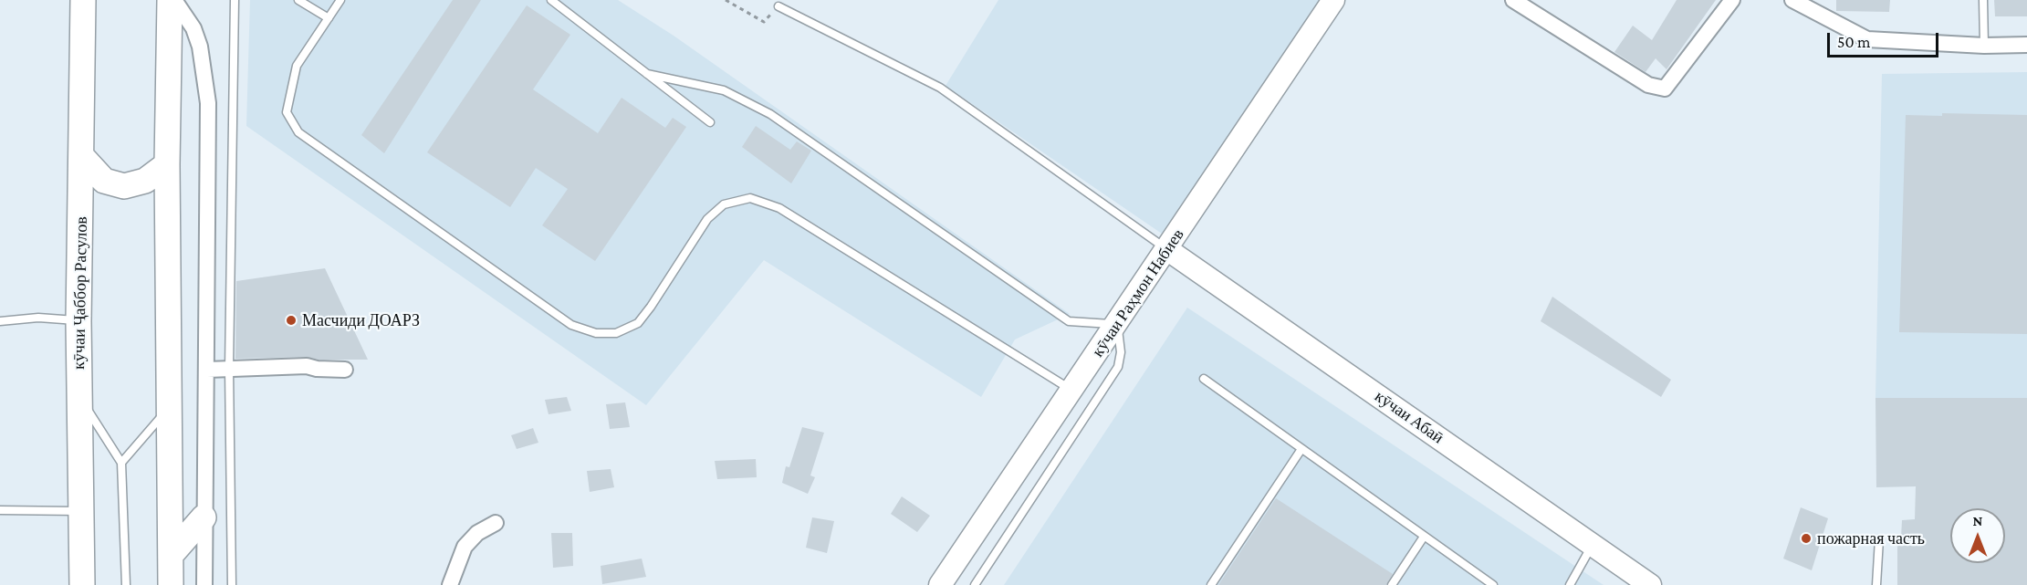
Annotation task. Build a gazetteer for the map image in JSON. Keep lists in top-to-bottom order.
{
  "streets": {
    "main road": ["кӯчаи Ҷаббор Расулов", "кӯчаи Раҳмон Набиев", "кӯчаи Абаӣ"]
  },
  "crossings": [
    ["кӯчаи Раҳмон Набиев", "кӯчаи Абаӣ"]
  ],
  "places": ["Масчиди ДОАРЗ", "пожарная часть"],
  "scale_bar": "50 m",
  "north": "top"
}
